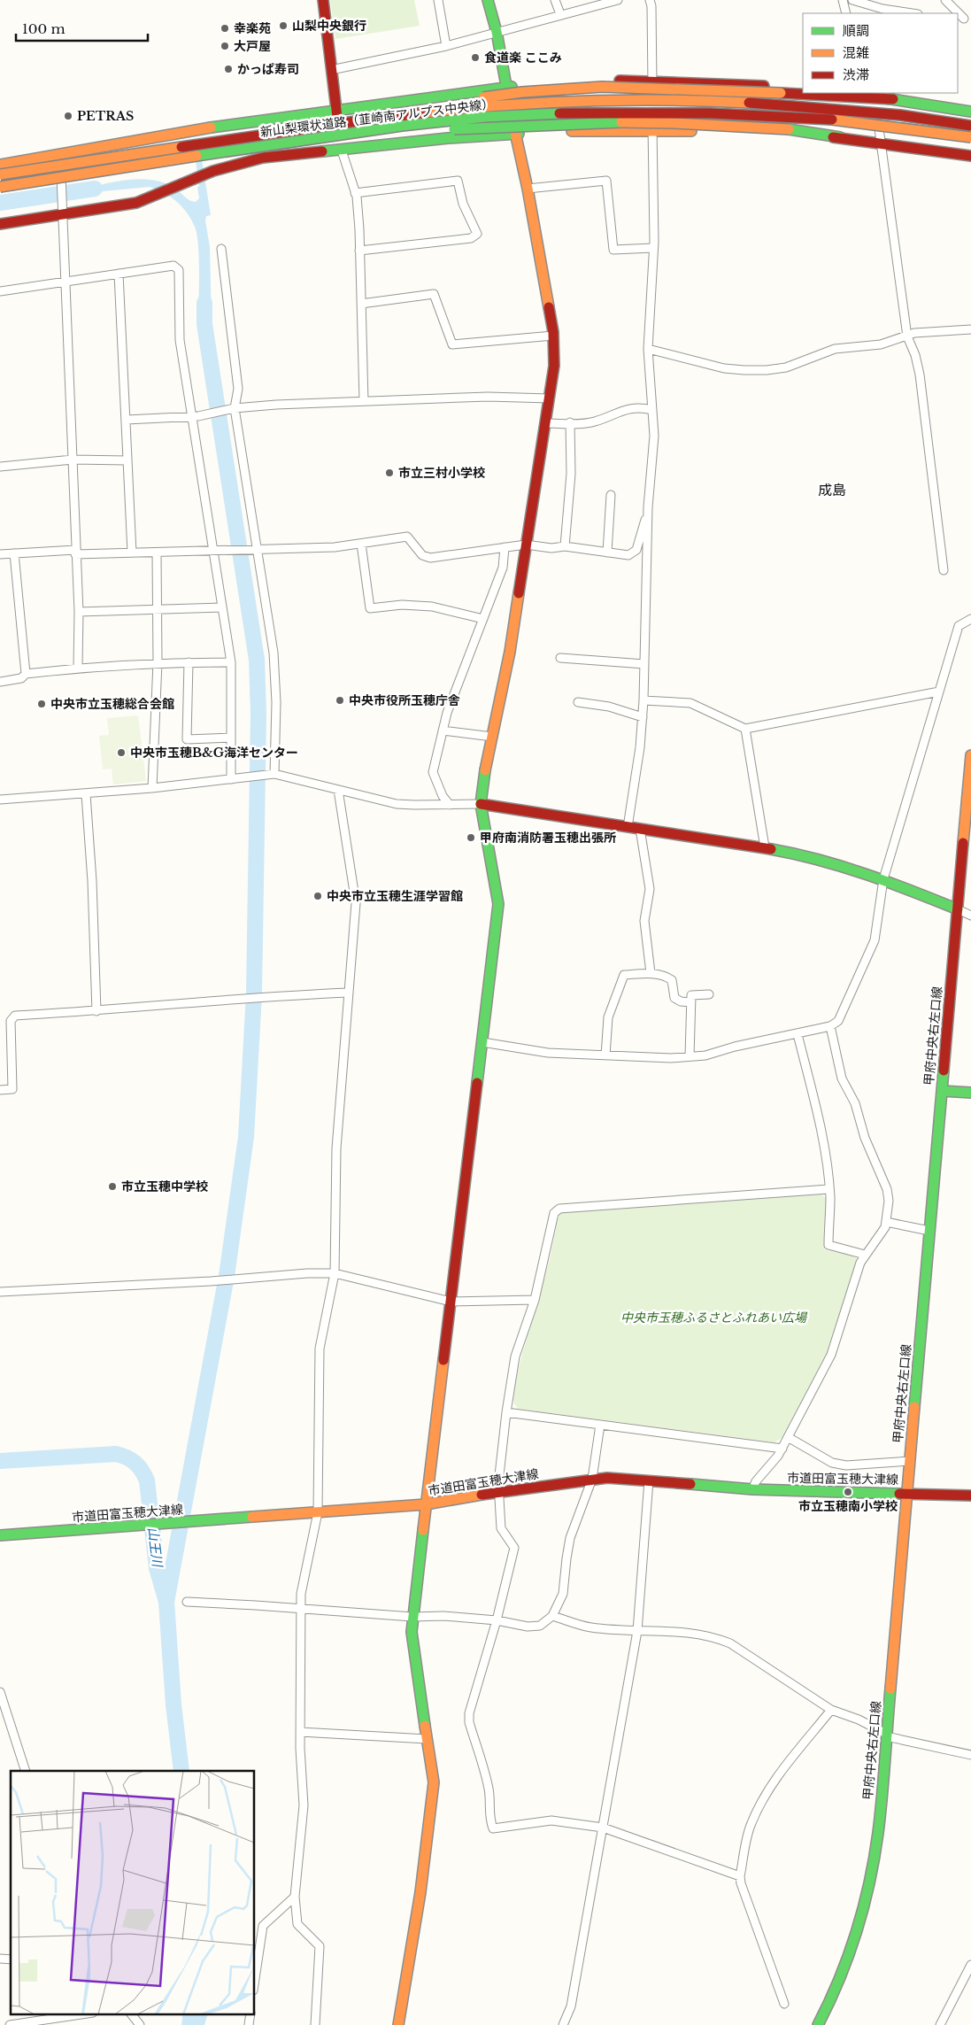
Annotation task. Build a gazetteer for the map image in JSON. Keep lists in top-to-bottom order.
{
  "streets": {
    "main road": ["新山梨環状道路（韮崎南アルプス中央線）", "甲府中央右左口線", "市道田富玉穂大津線"]
  },
  "crossings": [
    ["甲府中央右左口線", "市道田富玉穂大津線"]
  ],
  "districts": ["成島"],
  "water": ["山王川"],
  "parks": ["中央市玉穂ふるさとふれあい広場"],
  "places": [
    "山梨中央銀行",
    "幸楽苑",
    "大戸屋",
    "食道楽 ここみ",
    "かっぱ寿司",
    "PETRAS",
    "市立三村小学校",
    "中央市役所玉穂庁舎",
    "中央市立玉穂総合会館",
    "中央市玉穂B&G海洋センター",
    "甲府南消防署玉穂出張所",
    "中央市立玉穂生涯学習館",
    "市立玉穂中学校",
    "市立玉穂南小学校"
  ],
  "legend": ["順調", "混雑", "渋滞"],
  "scale_bar": "100 m"
}
